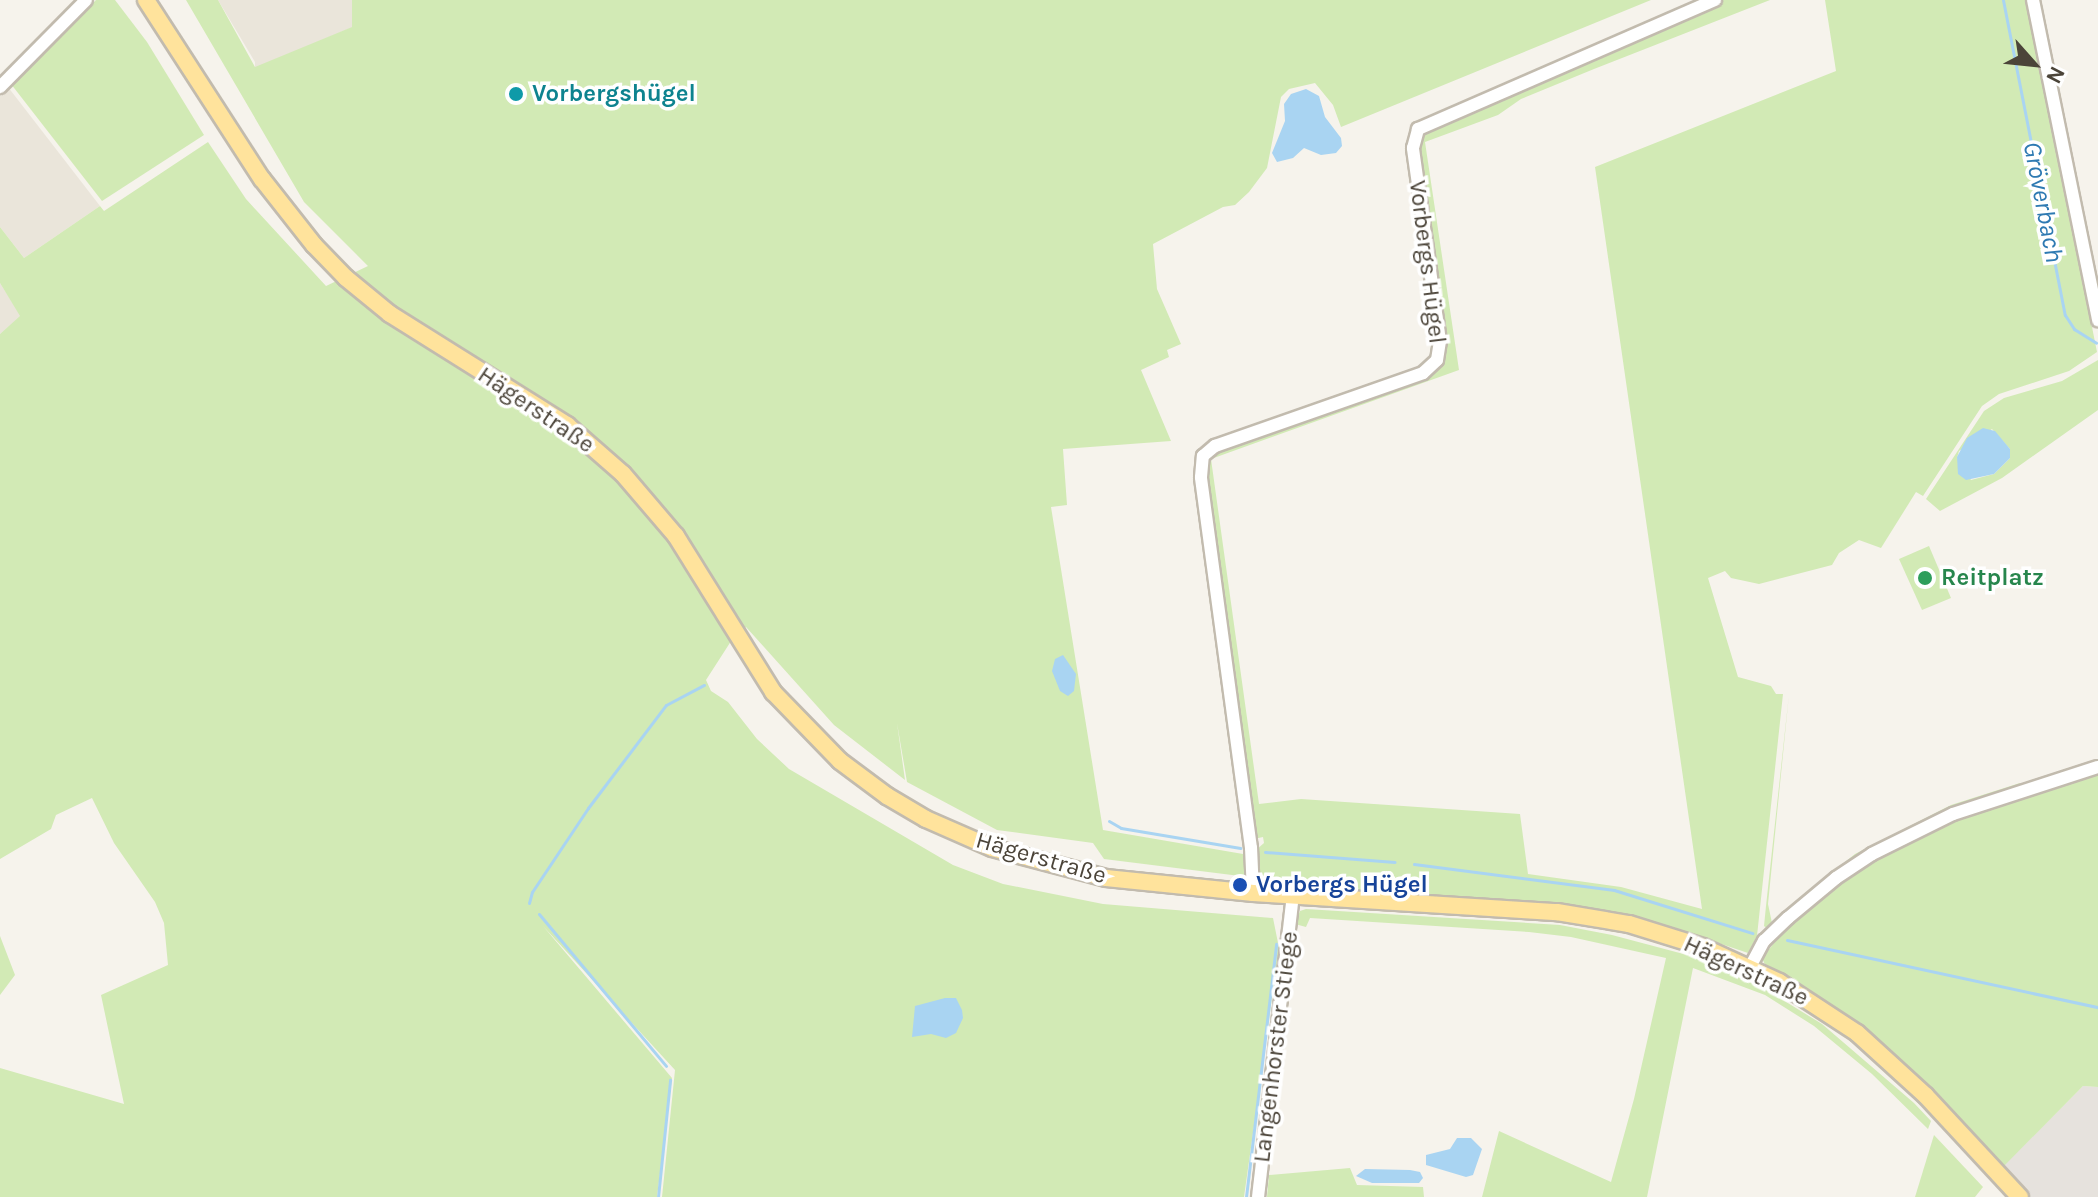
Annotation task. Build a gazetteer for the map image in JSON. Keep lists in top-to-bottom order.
{
  "streets": {
    "main road": ["Hägerstraße"],
    "street": ["Vorbergs Hügel", "Langenhorster Stiege"]
  },
  "crossings": [
    ["Vorbergs Hügel", "Hägerstraße"],
    ["Hägerstraße", "Langenhorster Stiege"]
  ],
  "water": ["Gröverbach"],
  "places": ["Vorbergshügel", "Reitplatz", "Vorbergs Hügel"],
  "north": "bottom right"
}
